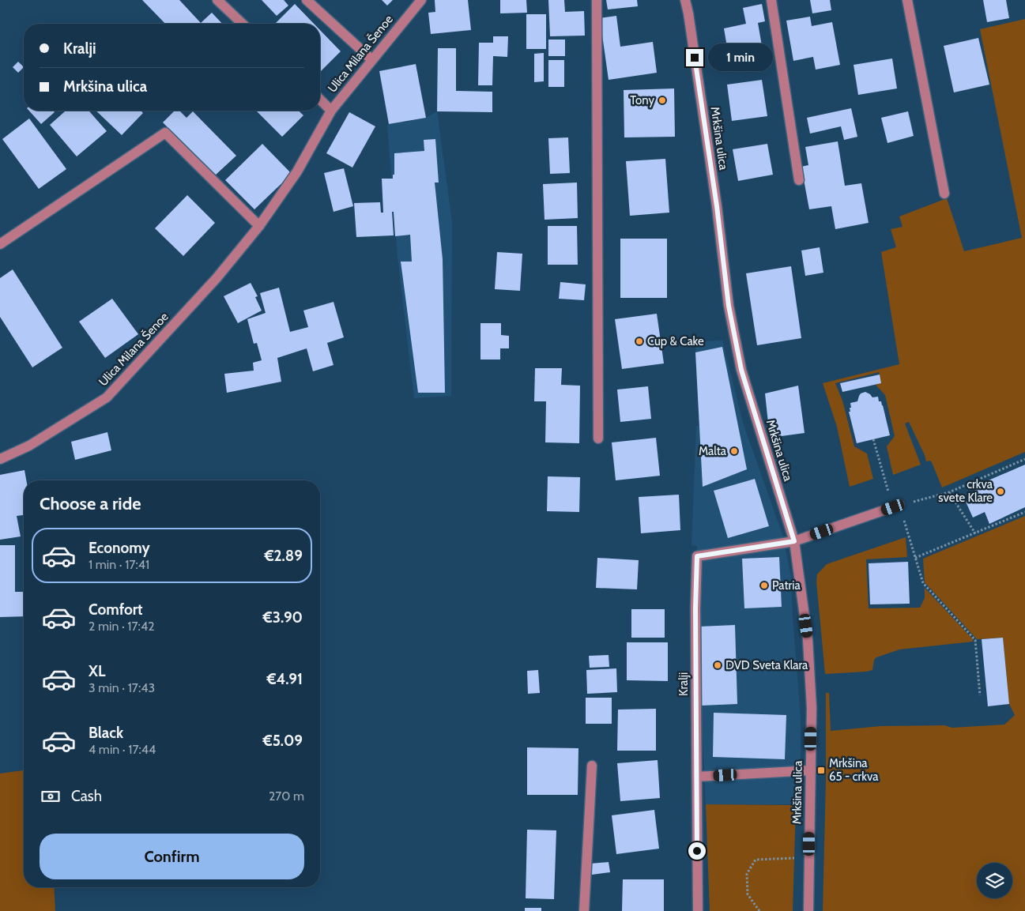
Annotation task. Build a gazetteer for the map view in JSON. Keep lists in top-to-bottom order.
{
  "streets": {
    "street": ["Ulica Milana Šenoe", "Mrkšina ulica", "Kralji"]
  },
  "crossings": [
    ["Mrkšina ulica", "Kralji"]
  ],
  "places": {
    "other": [
      "Tony",
      "Cup & Cake",
      "Malta",
      "crkva svete Klare",
      "Patria",
      "DVD Sveta Klara"
    ],
    "transit": ["Mrkšina 65 - crkva"]
  },
  "page": {
    "banner": ["Kralji", "Mrkšina ulica"],
    "bubble": "1 min",
    "heading": "Choose a ride",
    "list": [
      {
        "name": "Economy",
        "note": "1 min · 17:41",
        "value": "€2.89"
      },
      {
        "name": "Comfort",
        "note": "2 min · 17:42",
        "value": "€3.90"
      },
      {
        "name": "XL",
        "note": "3 min · 17:43",
        "value": "€4.91"
      },
      {
        "name": "Black",
        "note": "4 min · 17:44",
        "value": "€5.09"
      }
    ],
    "pay": ["Cash", "270 m"],
    "buttons": "Confirm"
  }
}
